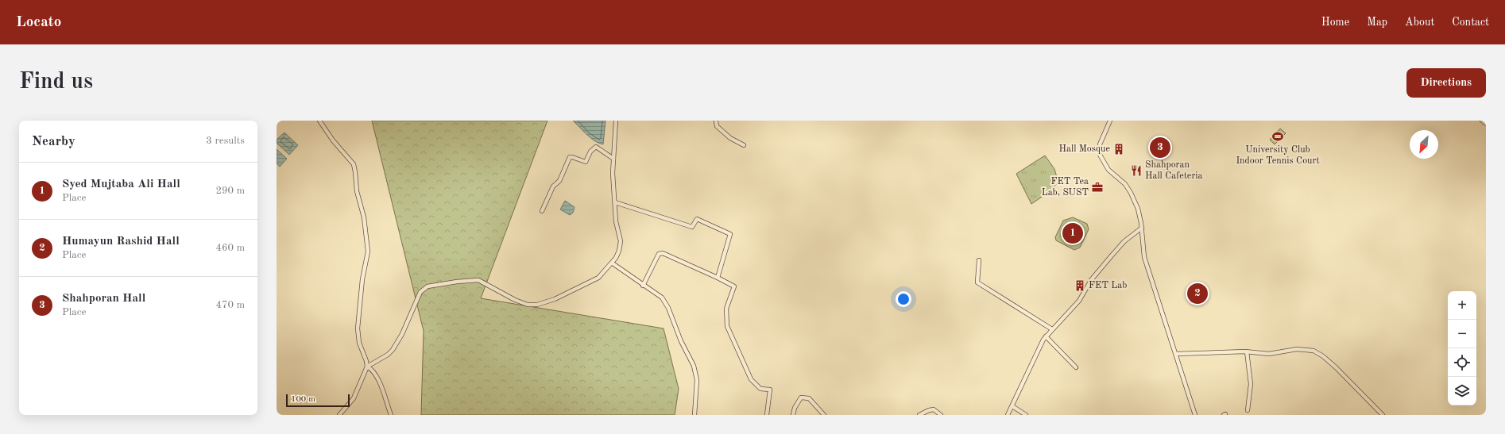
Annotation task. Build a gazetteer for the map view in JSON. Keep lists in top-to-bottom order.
{
  "places": {
    "sports": ["University Club Indoor Tennis Court"],
    "building": ["Hall Mosque", "FET Lab"],
    "restaurant": ["Shahporan Hall Cafeteria"],
    "office": ["FET Tea Lab, SUST"]
  },
  "scale_bar": "100 m",
  "north": "bottom left",
  "page": {
    "header": "Locato",
    "nav": [
      "Home",
      "Map",
      "About",
      "Contact"
    ],
    "buttons": "Directions",
    "title": "Find us",
    "heading": ["Nearby", "3 results"],
    "pins": ["3", "1", "2"],
    "list": [
      {
        "mark": "1",
        "name": "Syed Mujtaba Ali Hall",
        "note": "Place",
        "value": "290 m"
      },
      {
        "mark": "2",
        "name": "Humayun Rashid Hall",
        "note": "Place",
        "value": "460 m"
      },
      {
        "mark": "3",
        "name": "Shahporan Hall",
        "note": "Place",
        "value": "470 m"
      }
    ],
    "map_buttons": ["+", "−"],
    "scale": "100 m"
  }
}
